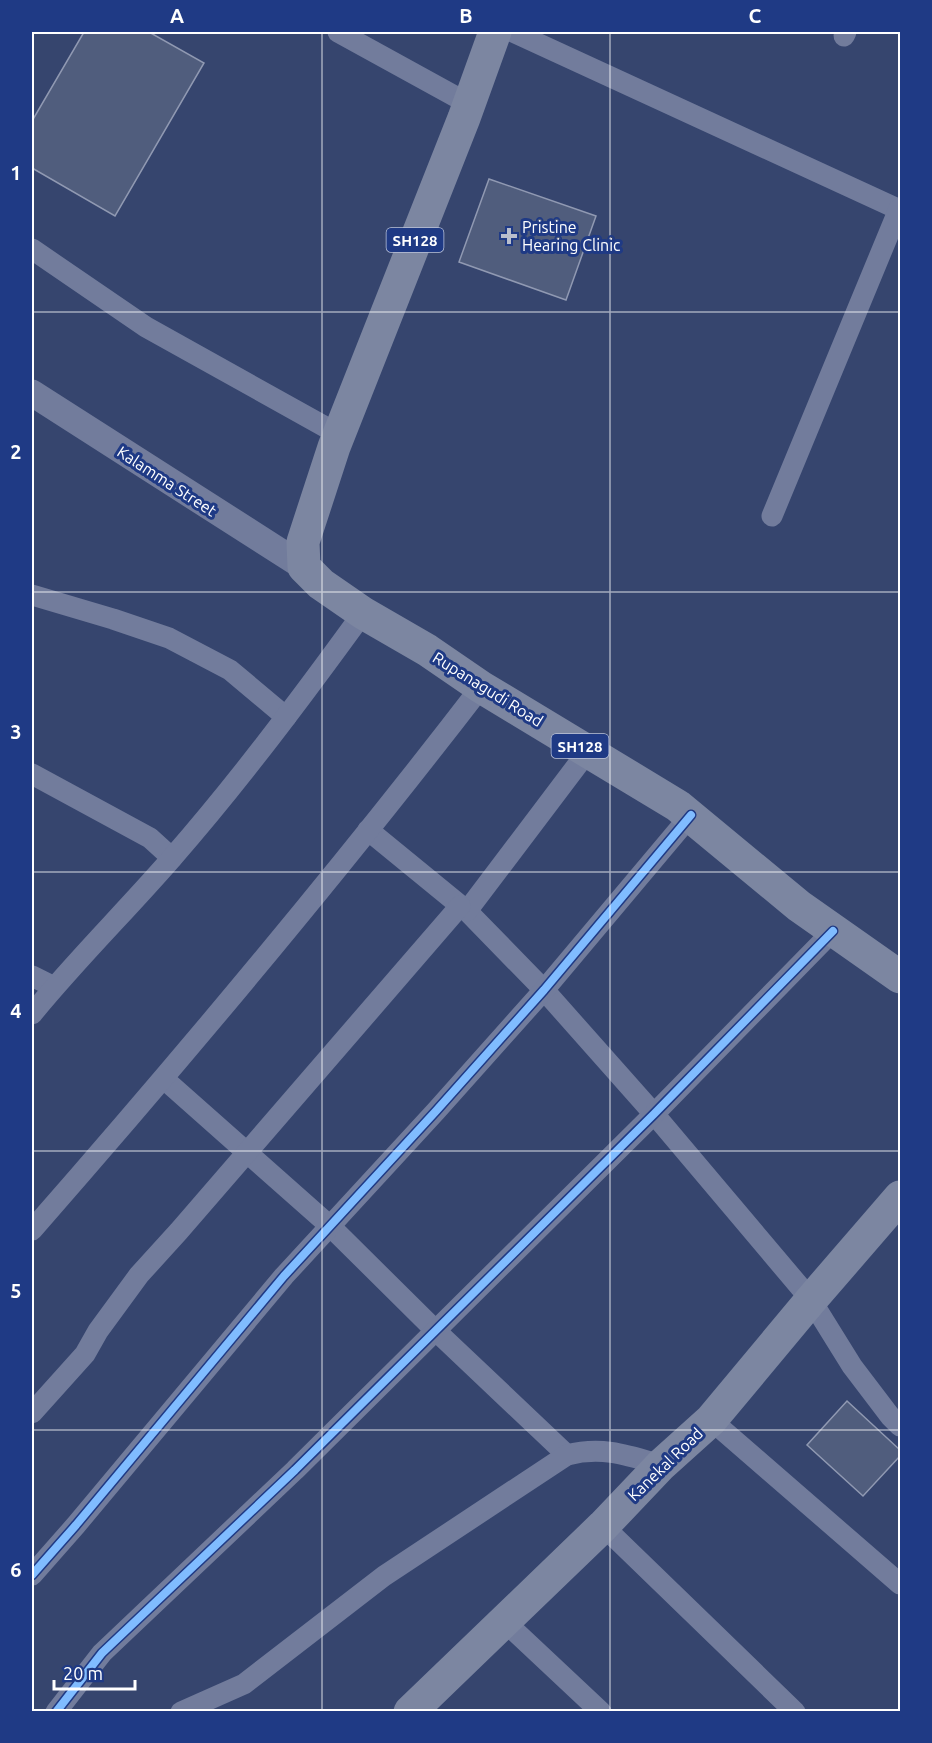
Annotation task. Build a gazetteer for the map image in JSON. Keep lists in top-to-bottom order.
{
  "streets": {
    "main road": ["SH128", "Rupanagudi Road", "Kanekal Road"],
    "street": ["Kalamma Street"]
  },
  "crossings": [
    ["SH128", "Kalamma Street"],
    ["SH128", "Rupanagudi Road"],
    ["Kalamma Street", "Rupanagudi Road"]
  ],
  "places": {
    "health": ["Pristine Hearing Clinic"]
  },
  "scale_bar": "20 m",
  "grid": {
    "columns": ["A", "B", "C"],
    "rows": [
      "1",
      "2",
      "3",
      "4",
      "5",
      "6"
    ]
  }
}
